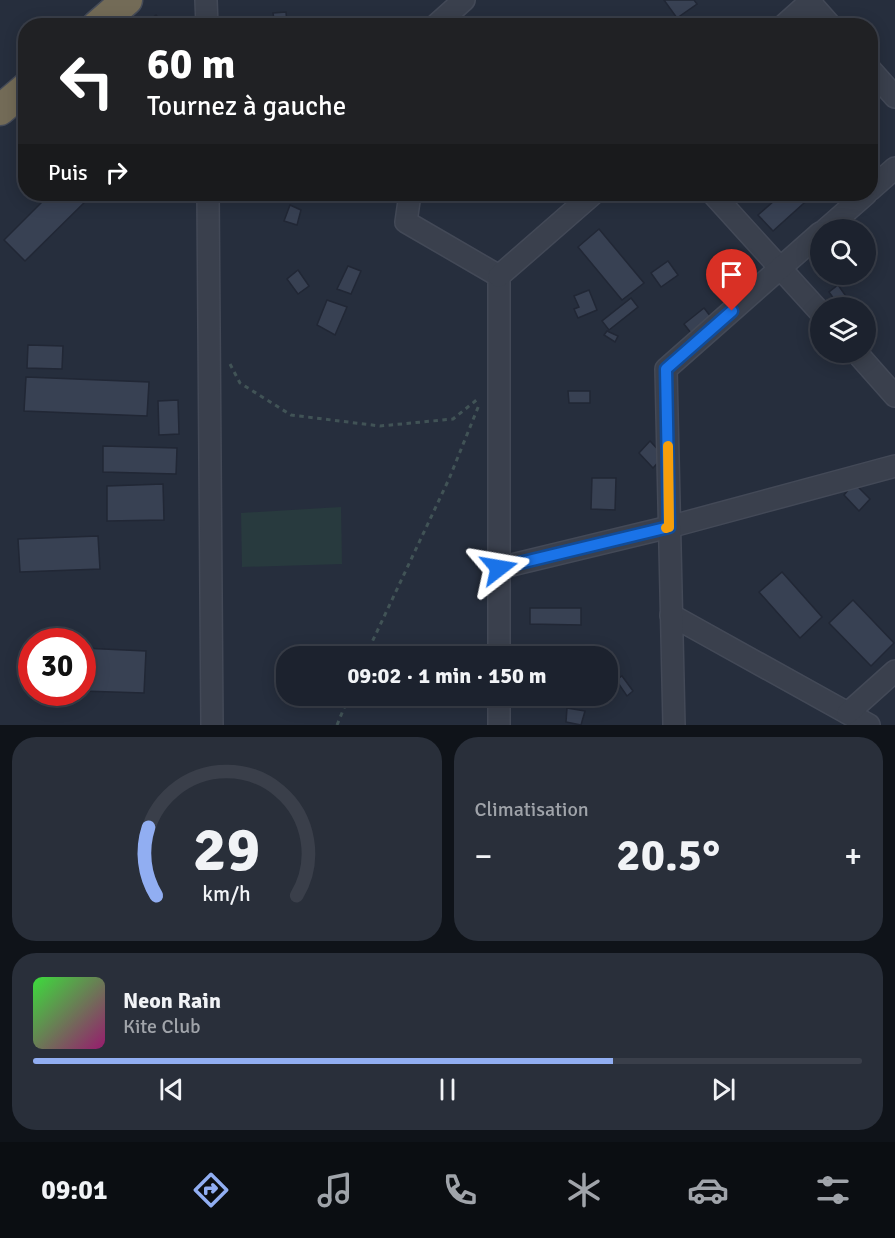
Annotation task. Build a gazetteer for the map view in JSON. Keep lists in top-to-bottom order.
{
  "page": {
    "turn": ["60 m", "Tournez à gauche"],
    "then": "Puis",
    "limit": "30",
    "trip": "09:02 · 1 min · 150 m",
    "tile": "Climatisation",
    "heat": ["−", "20.5°", "+"],
    "song": ["Neon Rain", "Kite Club"],
    "tabs": "09:01",
    "gauge": ["29", "km/h"]
  }
}
